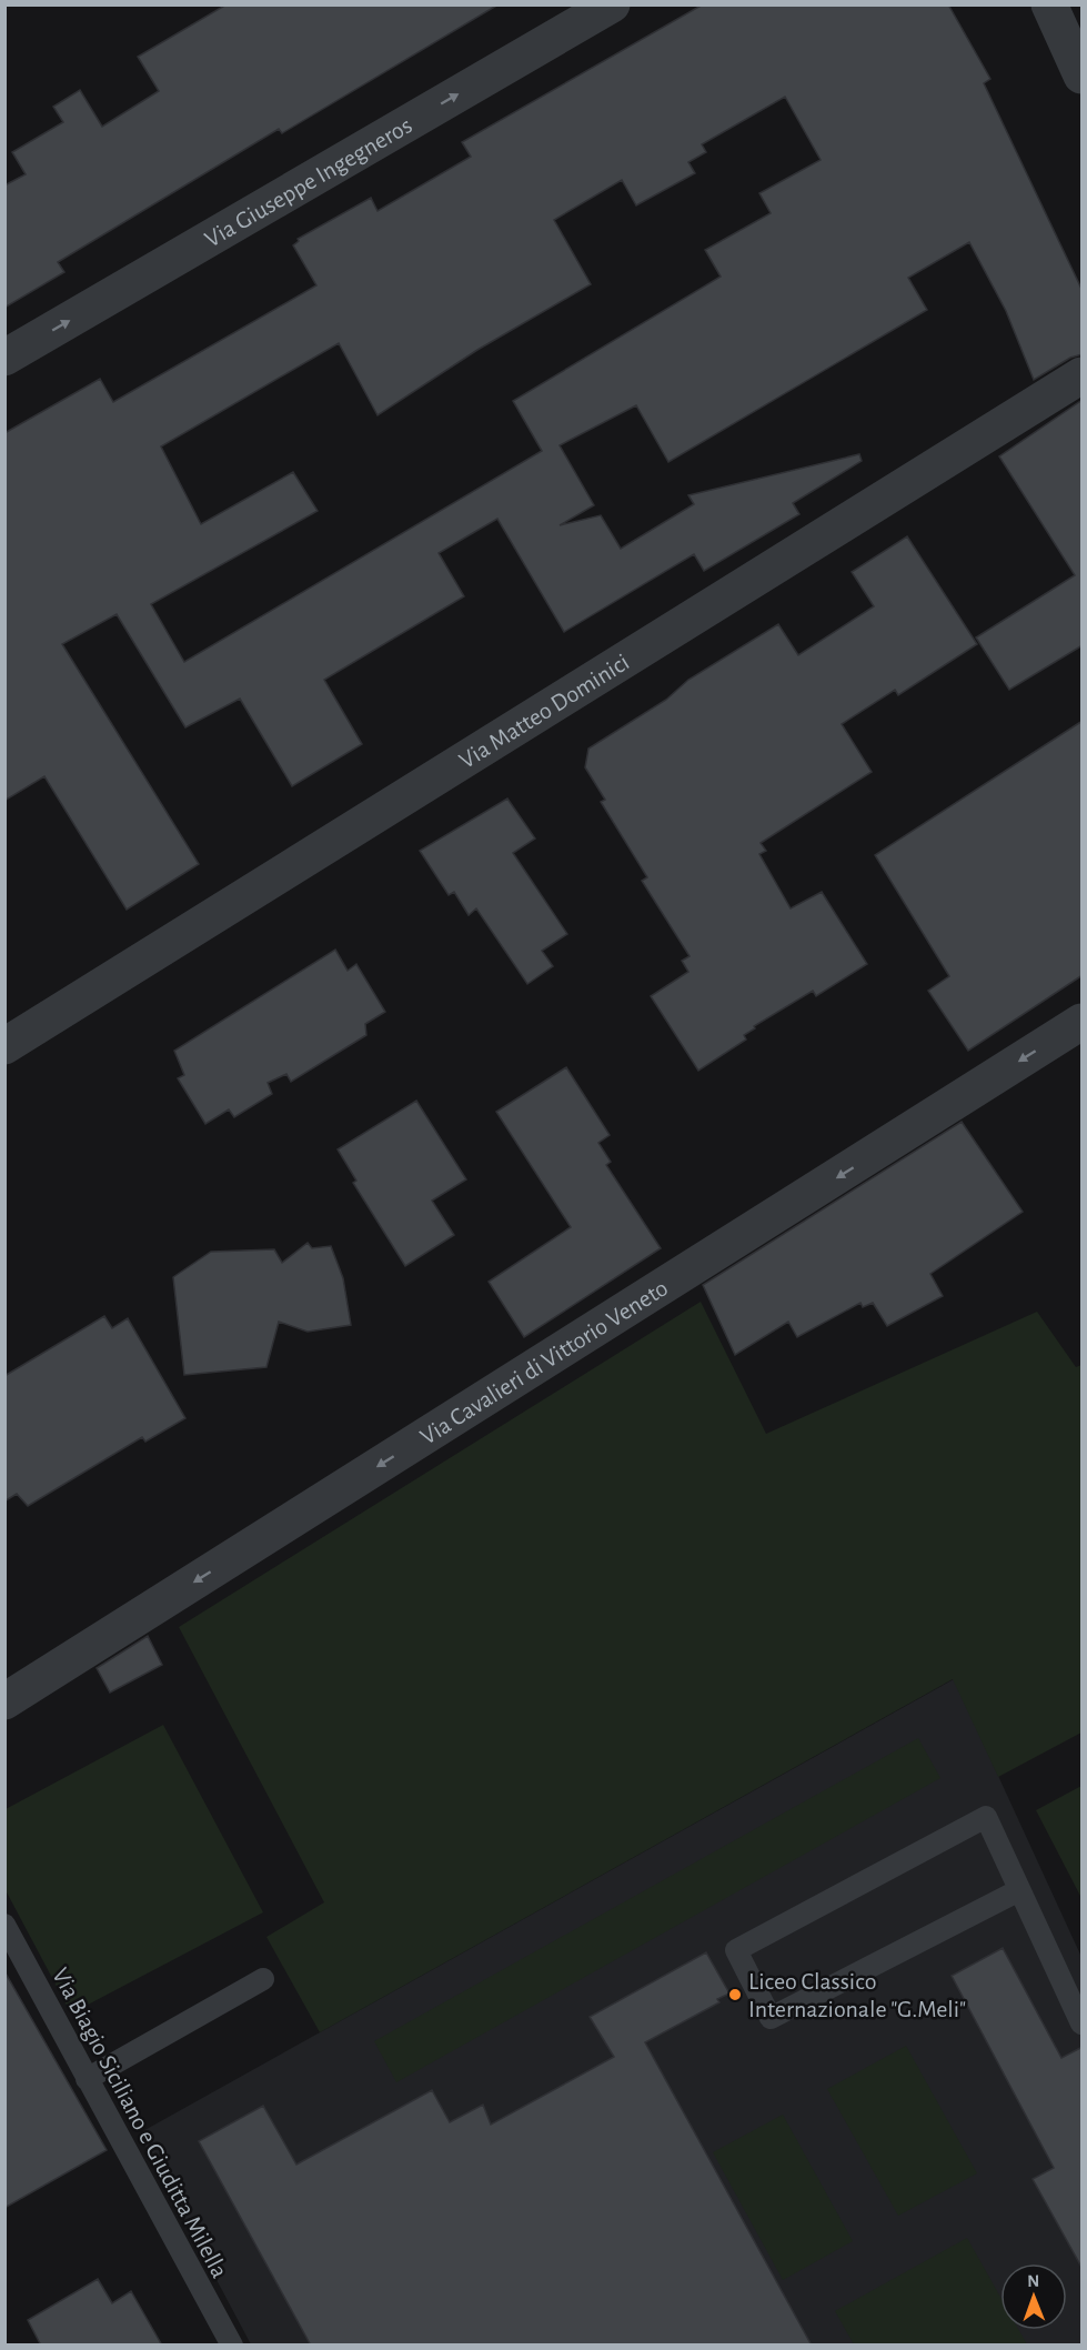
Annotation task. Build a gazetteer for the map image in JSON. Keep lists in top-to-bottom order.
{
  "streets": {
    "street": ["Via Giuseppe Ingegneros", "Via Matteo Dominici", "Via Cavalieri di Vittorio Veneto"],
    "lane": ["Via Biagio Siciliano e Giuditta Milella"]
  },
  "one_way": ["Via Giuseppe Ingegneros", "Via Cavalieri di Vittorio Veneto"],
  "places": ["Liceo Classico Internazionale \"G.Meli\""],
  "north": "top"
}
